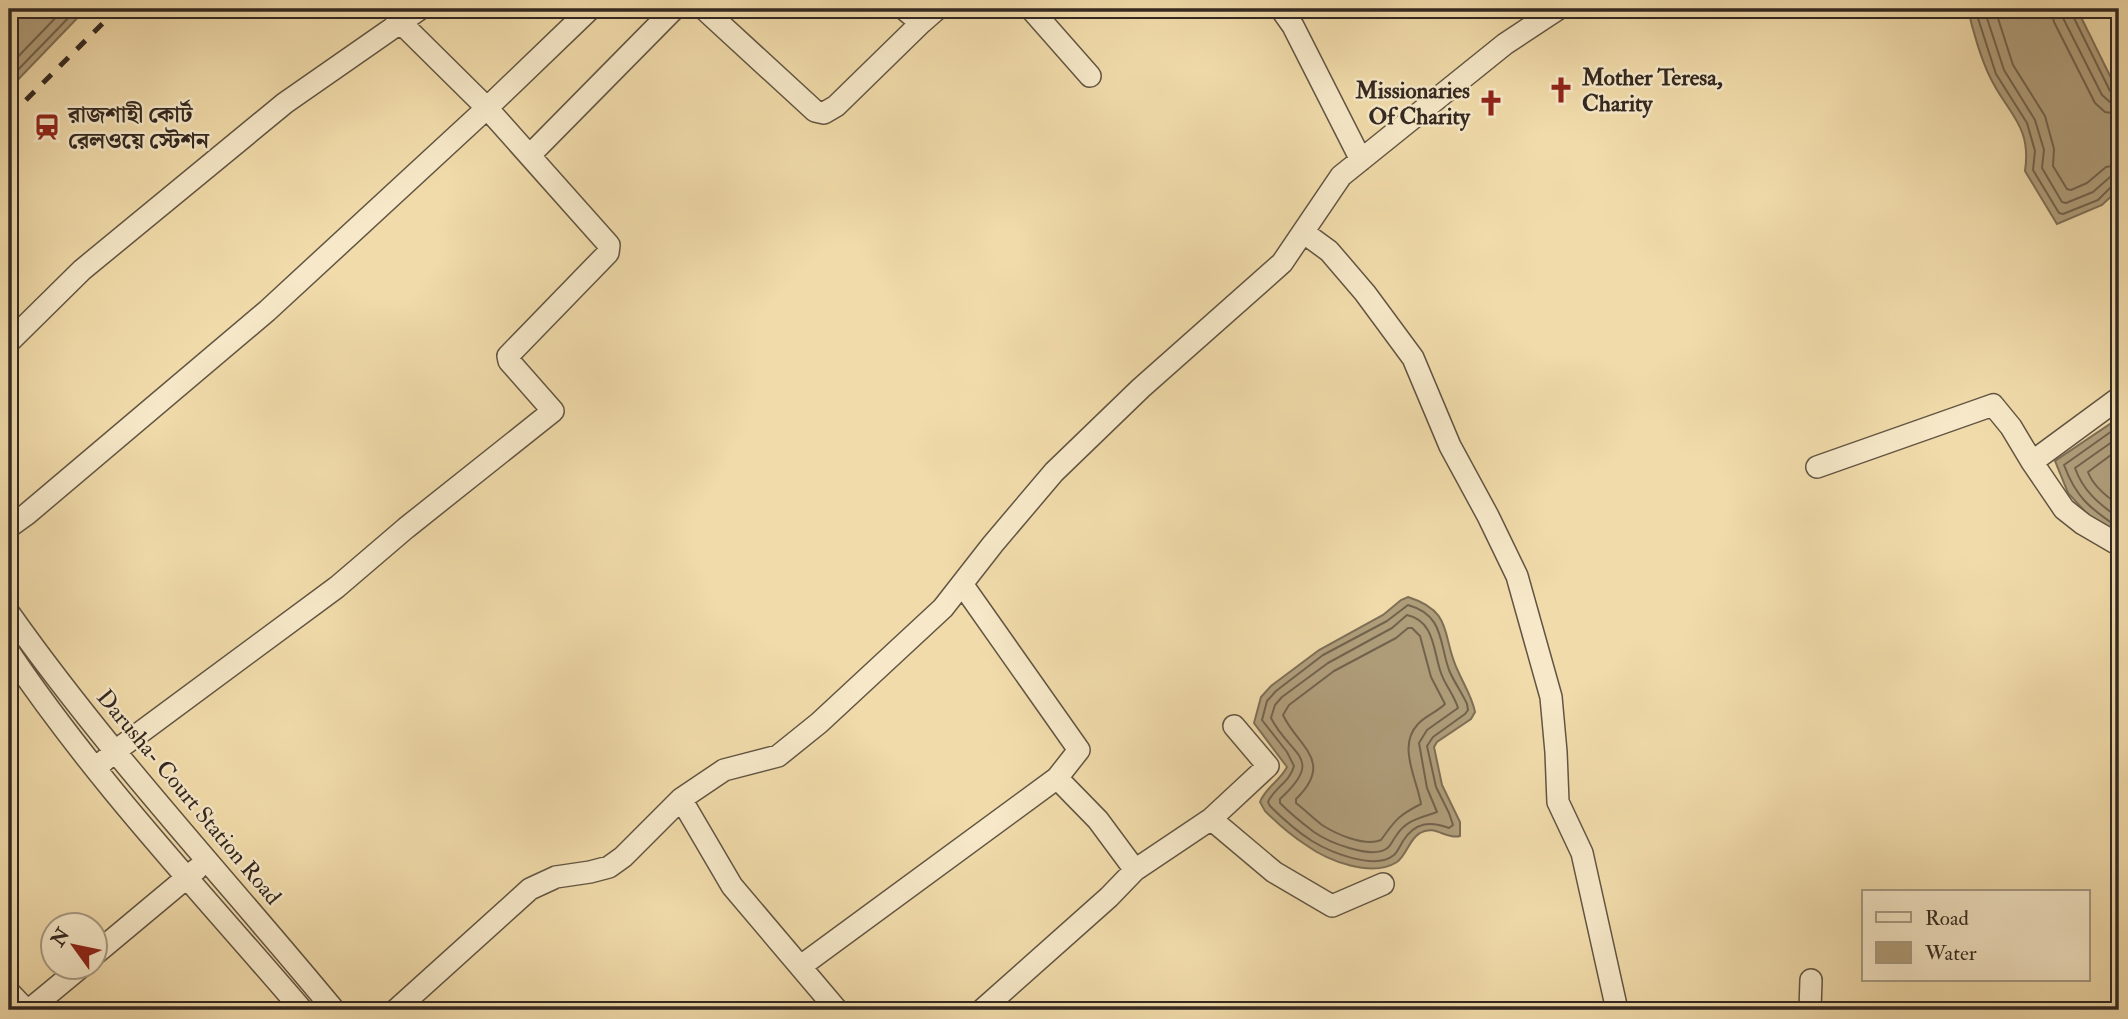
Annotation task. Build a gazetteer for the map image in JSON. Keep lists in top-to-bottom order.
{
  "streets": {
    "street": ["Darusha- Court Station Road"]
  },
  "places": {
    "church": ["Mother Teresa, Charity", "Missionaries Of Charity"],
    "station": ["রাজশাহী কোর্ট রেলওয়ে স্টেশন"]
  },
  "legend": ["Road", "Water"],
  "north": "top left"
}
